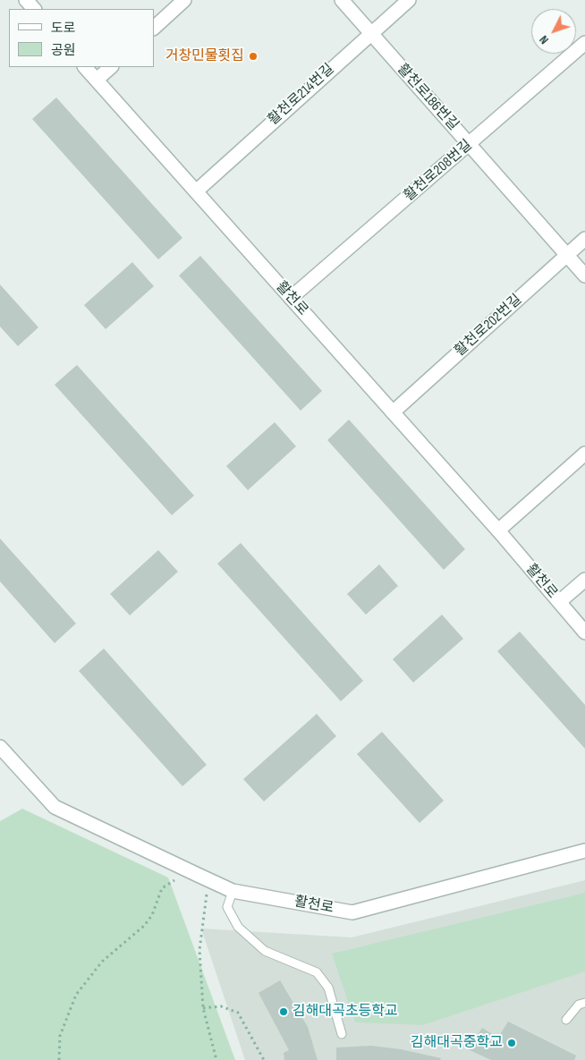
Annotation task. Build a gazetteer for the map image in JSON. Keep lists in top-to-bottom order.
{
  "streets": {
    "street": [
      "활천로214번길",
      "활천로186번길",
      "활천로208번길",
      "활천로",
      "활천로202번길"
    ]
  },
  "crossings": [
    ["활천로214번길", "활천로186번길"],
    ["활천로214번길", "활천로"],
    ["활천로186번길", "활천로208번길"],
    ["활천로186번길", "활천로202번길"],
    ["활천로208번길", "활천로"],
    ["활천로", "활천로202번길"]
  ],
  "places": ["거창민물횟집", "김해대곡초등학교", "김해대곡중학교"],
  "legend": ["도로", "공원"],
  "north": "bottom left"
}
